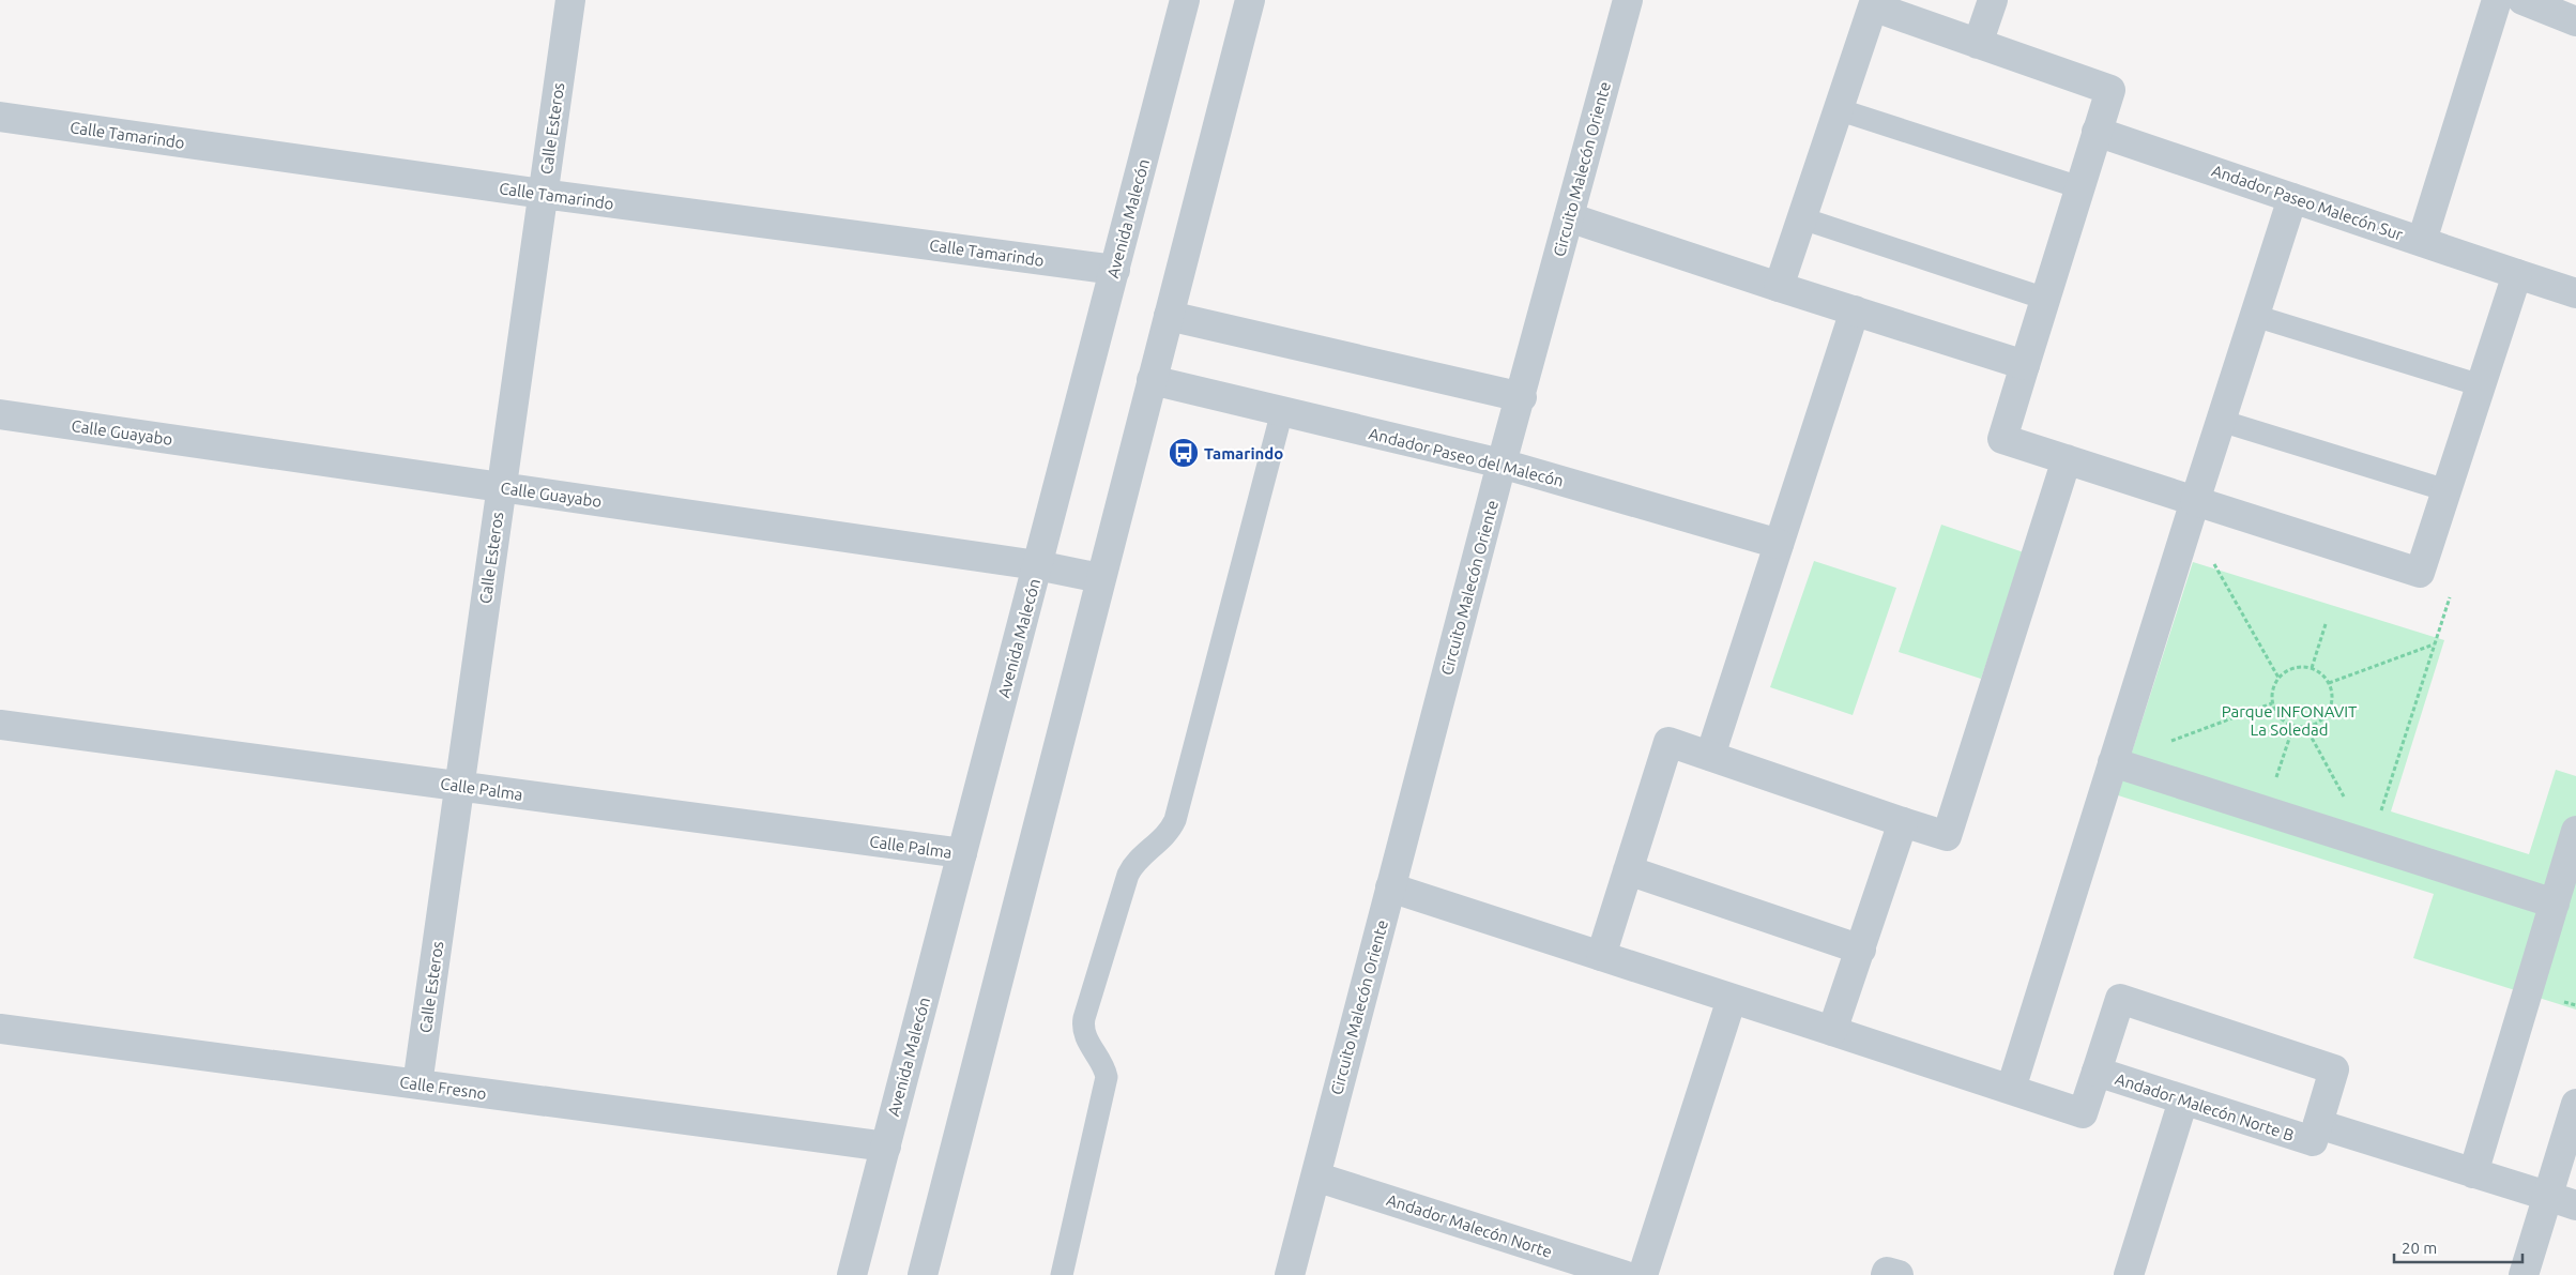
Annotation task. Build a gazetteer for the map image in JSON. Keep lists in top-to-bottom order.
{
  "streets": {
    "street": [
      "Calle Esteros",
      "Calle Tamarindo",
      "Circuito Malecón Oriente",
      "Andador Paseo Malecón Sur",
      "Avenida Malecón",
      "Calle Guayabo",
      "Andador Paseo del Malecón",
      "Calle Palma",
      "Calle Fresno",
      "Andador Malecón Norte B",
      "Andador Malecón Norte"
    ]
  },
  "crossings": [
    ["Calle Esteros", "Calle Tamarindo"],
    ["Calle Esteros", "Calle Guayabo"],
    ["Calle Esteros", "Calle Palma"],
    ["Calle Esteros", "Calle Fresno"],
    ["Calle Tamarindo", "Avenida Malecón"],
    ["Circuito Malecón Oriente", "Andador Paseo del Malecón"],
    ["Circuito Malecón Oriente", "Andador Malecón Norte"],
    ["Avenida Malecón", "Calle Guayabo"],
    ["Avenida Malecón", "Calle Palma"],
    ["Avenida Malecón", "Calle Fresno"]
  ],
  "parks": ["Parque INFONAVIT La Soledad"],
  "places": {
    "bus stop": ["Tamarindo"]
  },
  "scale_bar": "20 m"
}
